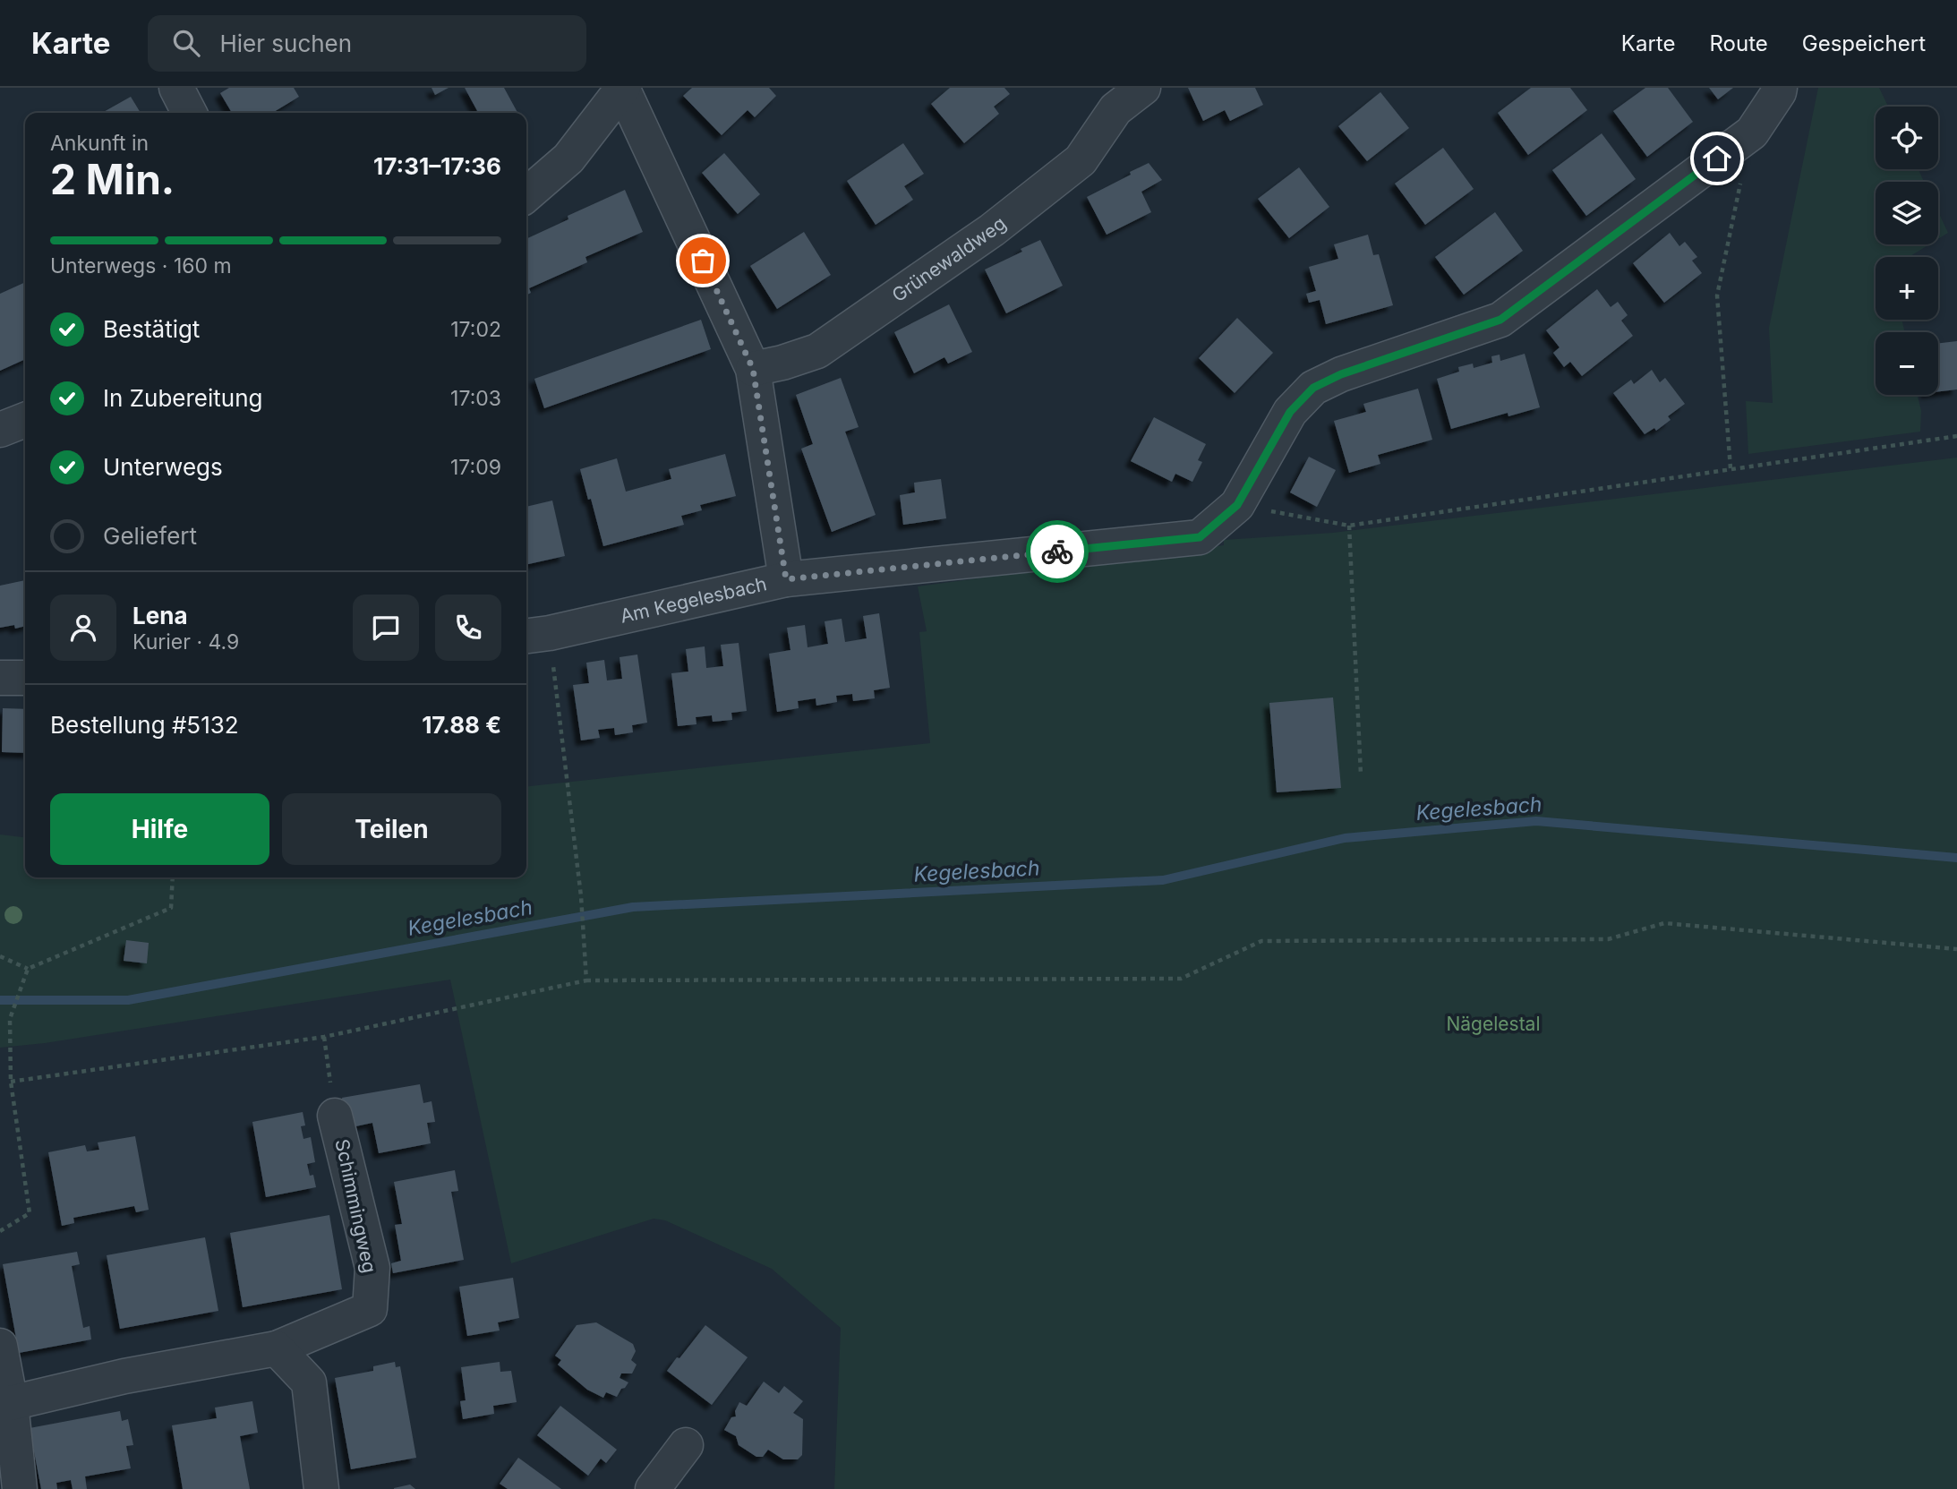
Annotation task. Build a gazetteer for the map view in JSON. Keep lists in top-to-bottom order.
{
  "streets": {
    "street": ["Grünewaldweg", "Am Kegelesbach", "Schimmingweg"]
  },
  "water": ["Kegelesbach"],
  "parks": ["Nägelestal"],
  "page": {
    "header": "Karte",
    "search": "Hier suchen",
    "nav": ["Karte", "Route", "Gespeichert"],
    "map_buttons": ["+", "−"],
    "heading": ["2 Min.", "Ankunft in", "17:31–17:36"],
    "panel": [
      "Lena",
      "Kurier · 4.9",
      "Bestellung #5132",
      "17.88 €"
    ],
    "bar": "Unterwegs · 160 m",
    "list": [
      ["Bestätigt", "17:02"],
      ["In Zubereitung", "17:03"],
      ["Unterwegs", "17:09"],
      "Geliefert"
    ],
    "buttons": ["Hilfe", "Teilen"]
  }
}
